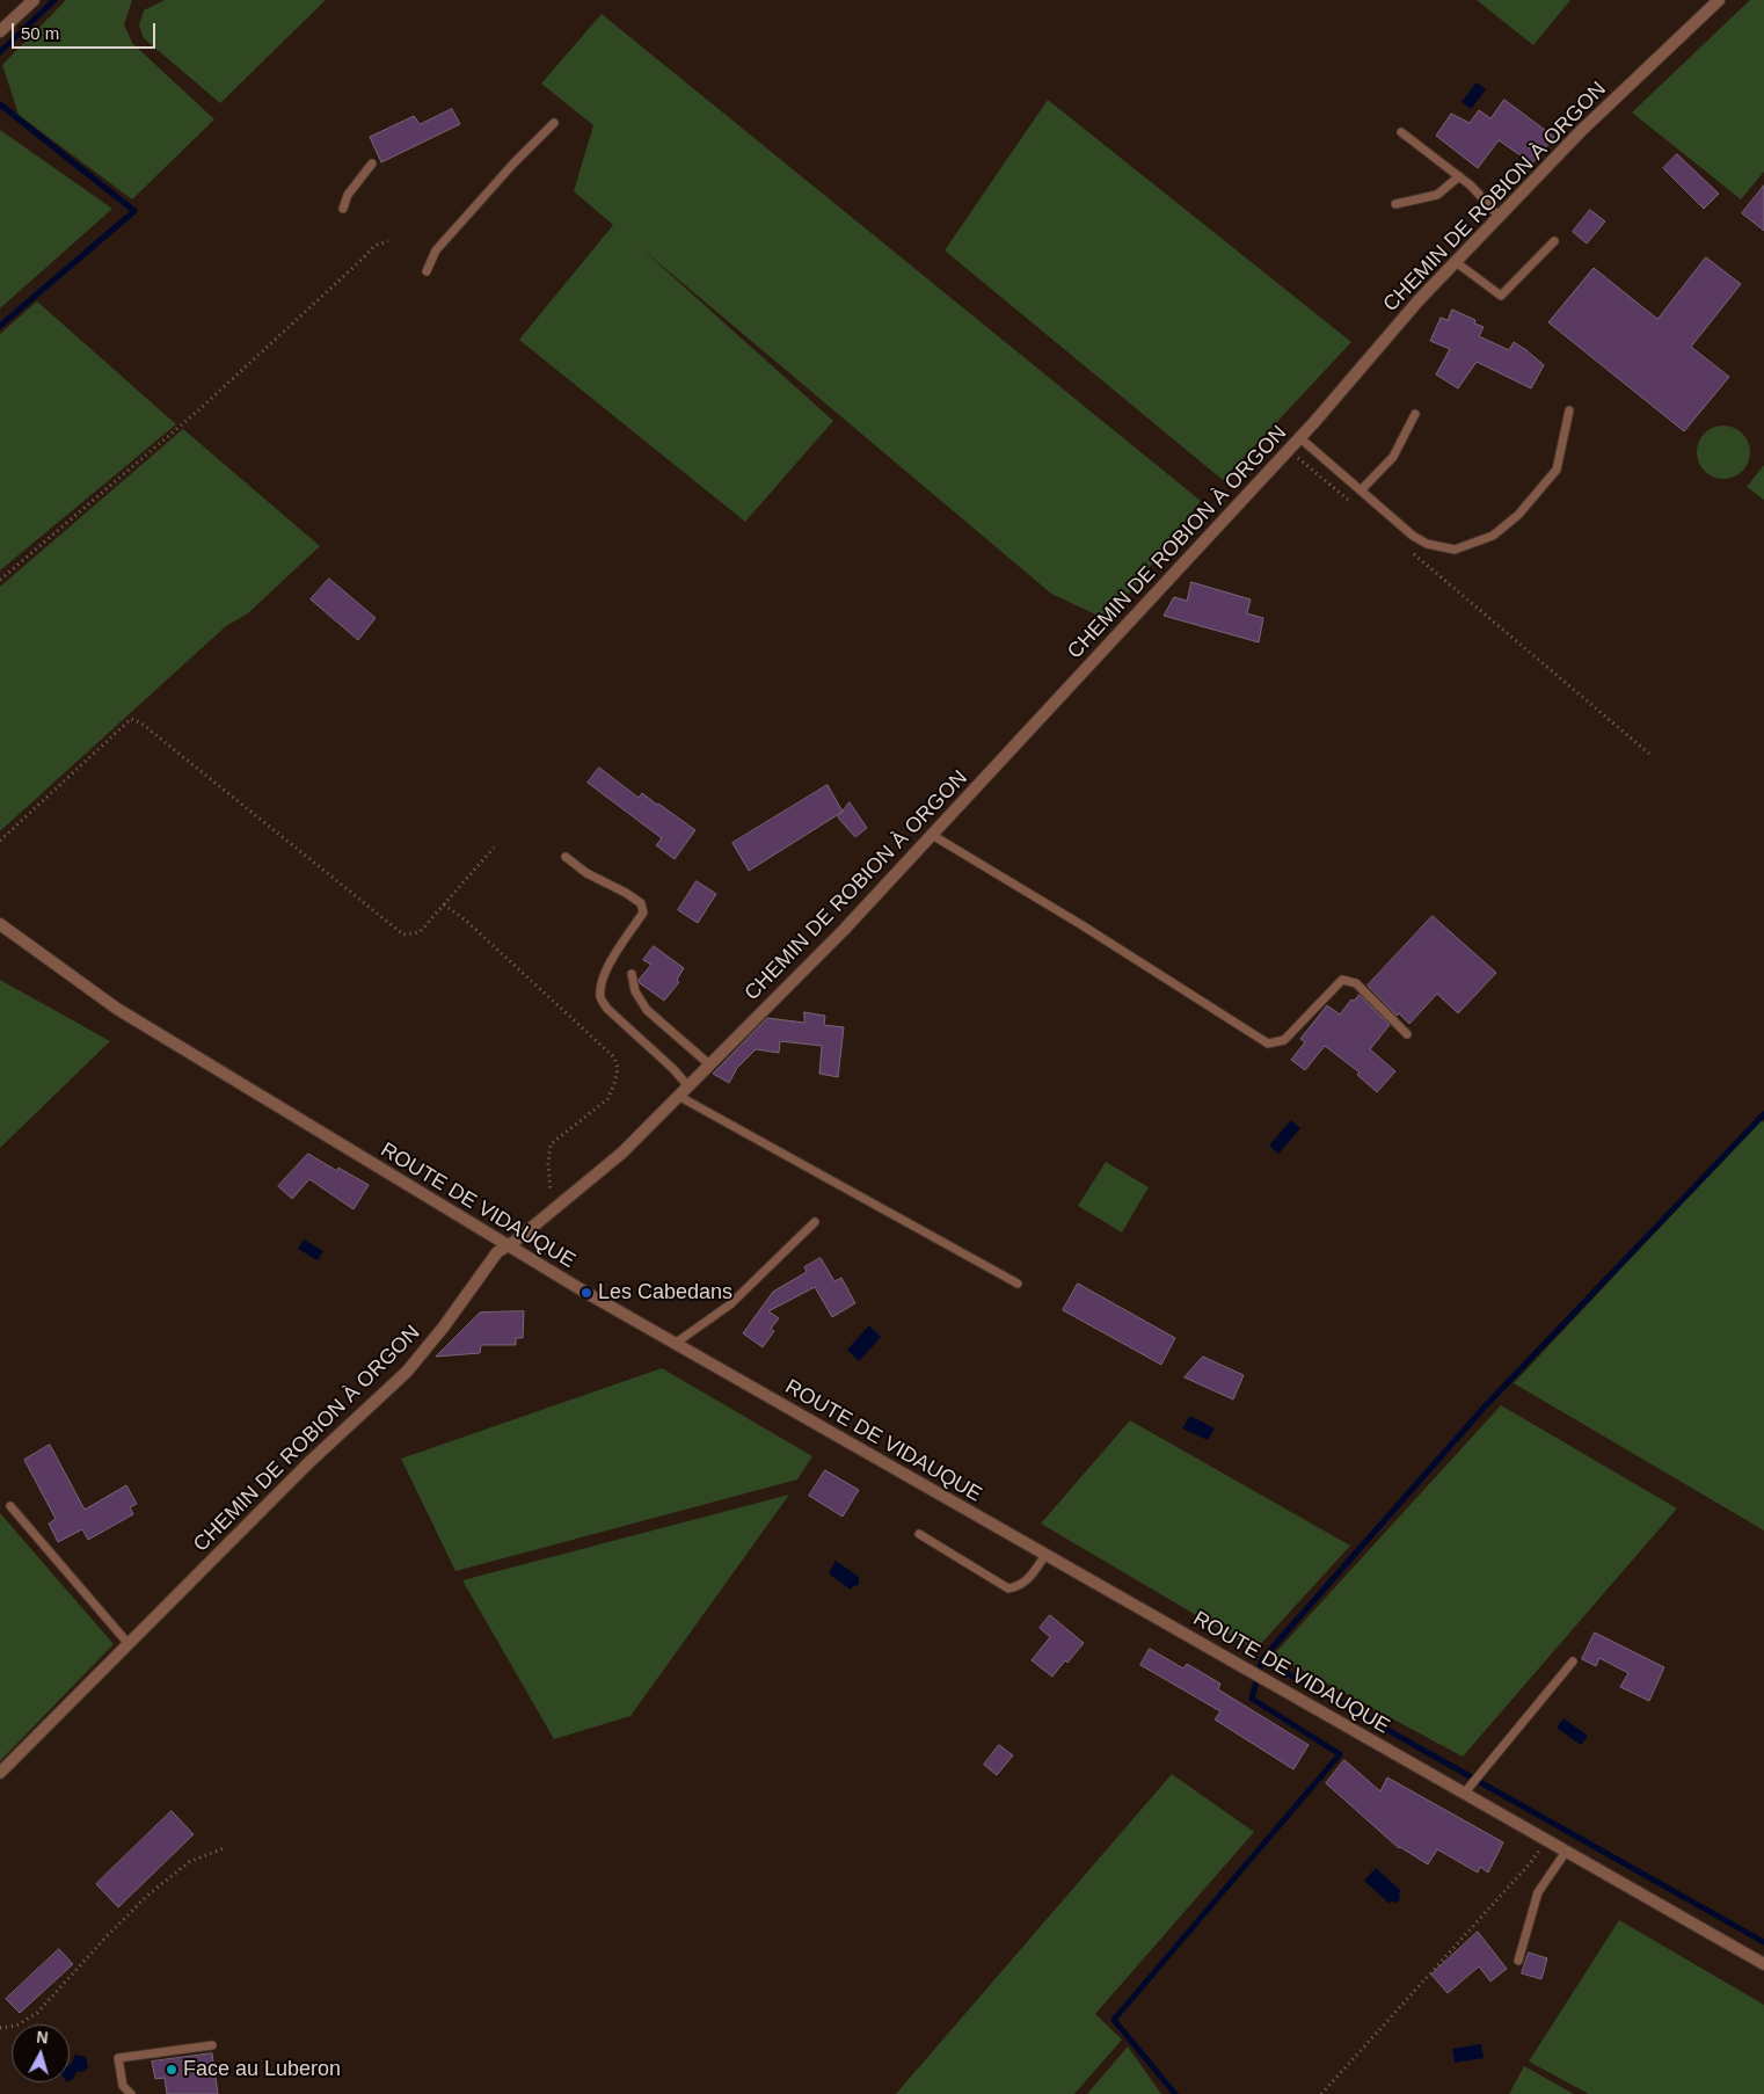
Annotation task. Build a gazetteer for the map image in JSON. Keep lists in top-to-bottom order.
{
  "streets": {
    "street": ["CHEMIN DE ROBION À ORGON", "ROUTE DE VIDAUQUE"]
  },
  "crossings": [
    ["CHEMIN DE ROBION À ORGON", "ROUTE DE VIDAUQUE"]
  ],
  "places": ["Les Cabedans", "Face au Luberon"],
  "scale_bar": "50 m",
  "north": "top"
}
